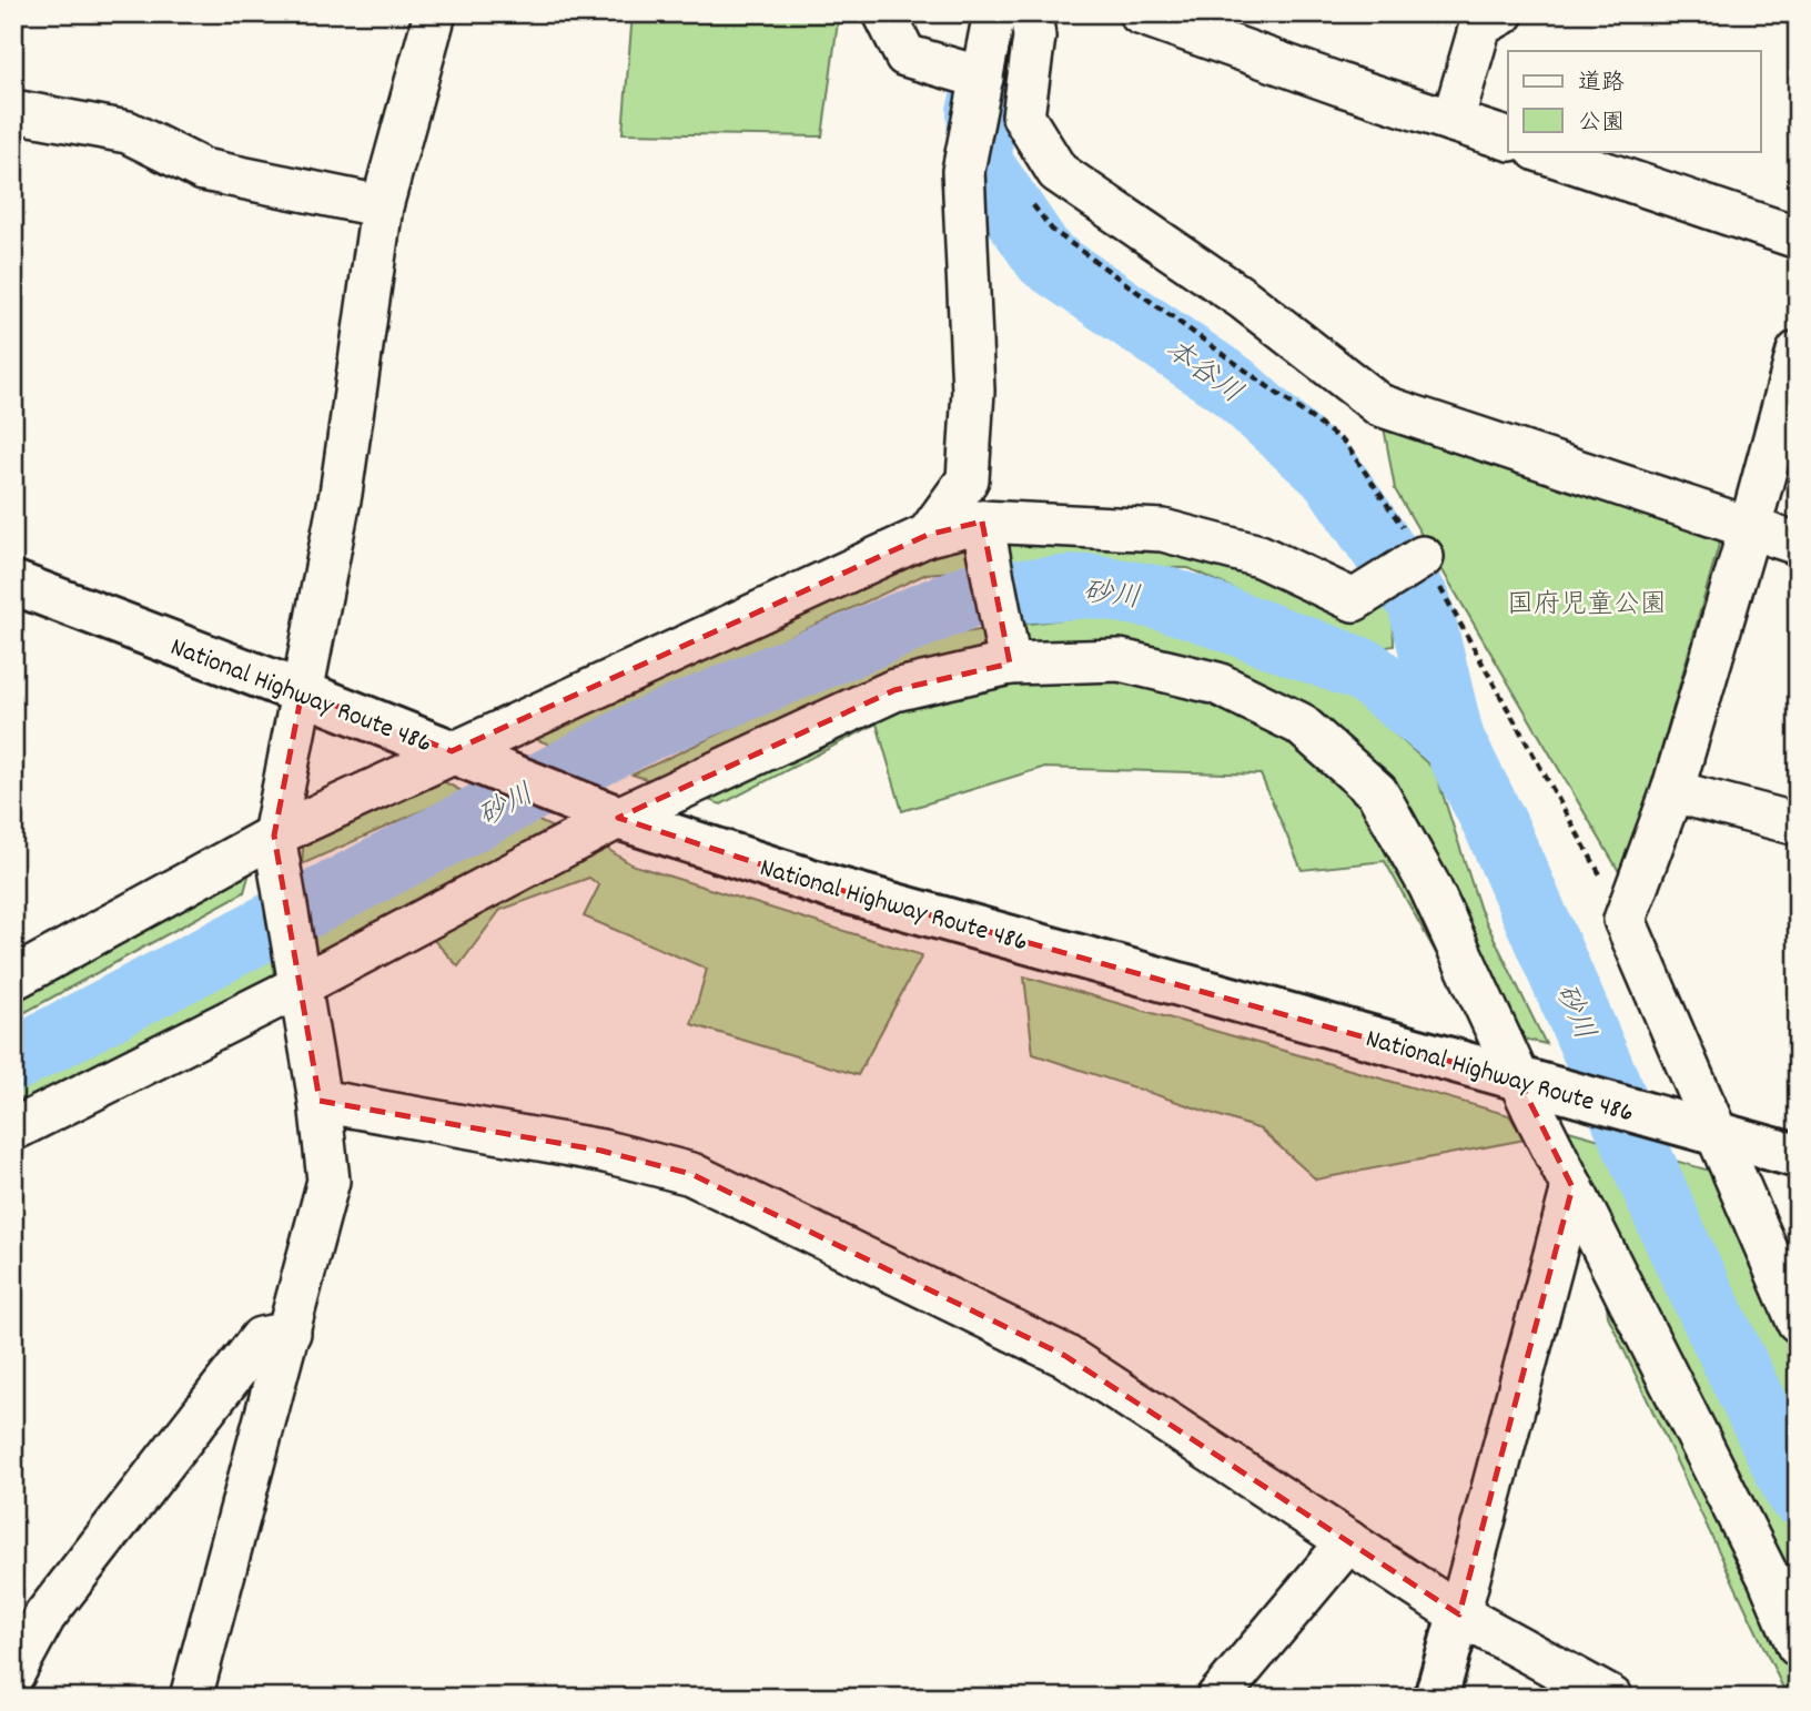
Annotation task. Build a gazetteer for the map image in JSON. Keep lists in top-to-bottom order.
{
  "streets": {
    "main road": ["National Highway Route 486"]
  },
  "water": ["本谷川", "砂川"],
  "parks": ["国府児童公園"],
  "legend": ["道路", "公園"]
}
